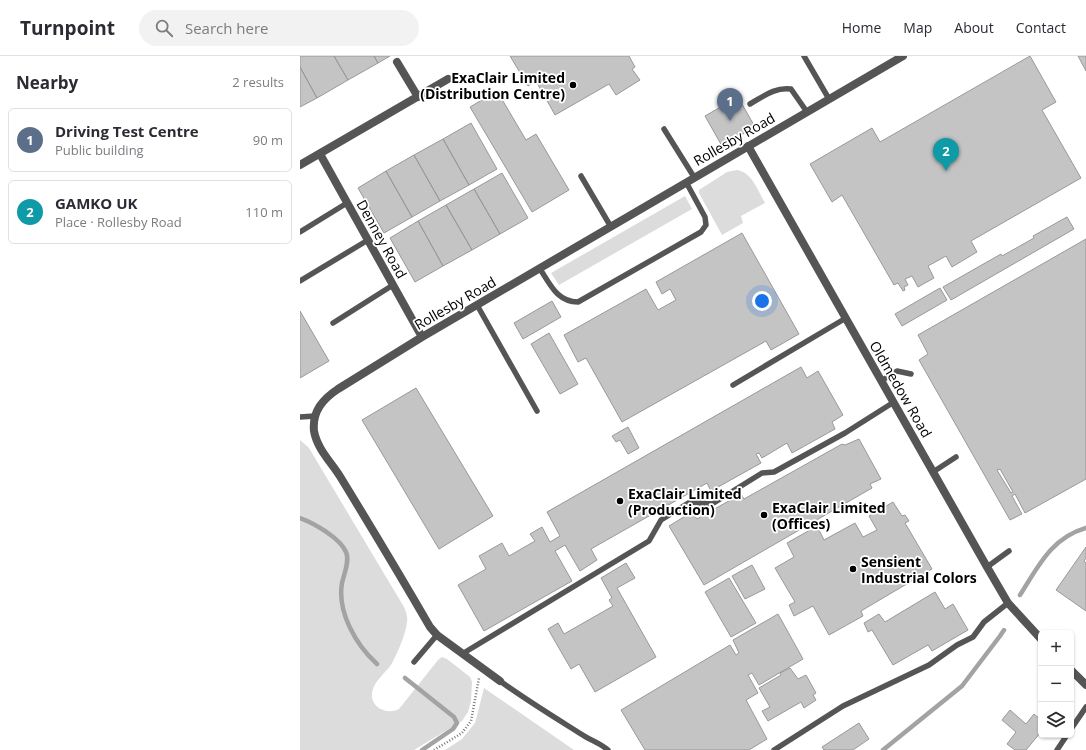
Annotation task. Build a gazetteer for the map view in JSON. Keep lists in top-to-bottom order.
{
  "streets": {
    "street": ["Rollesby Road", "Denney Road", "Oldmedow Road"]
  },
  "crossings": [
    ["Rollesby Road", "Denney Road"],
    ["Rollesby Road", "Oldmedow Road"]
  ],
  "places": [
    "ExaClair Limited (Distribution Centre)",
    "ExaClair Limited (Production)",
    "ExaClair Limited (Offices)",
    "Sensient Industrial Colors"
  ],
  "page": {
    "header": "Turnpoint",
    "search": "Search here",
    "nav": [
      "Home",
      "Map",
      "About",
      "Contact"
    ],
    "heading": ["Nearby", "2 results"],
    "pins": ["1", "2"],
    "list": [
      {
        "mark": "1",
        "name": "Driving Test Centre",
        "note": "Public building",
        "value": "90 m"
      },
      {
        "mark": "2",
        "name": "GAMKO UK",
        "note": "Place · Rollesby Road",
        "value": "110 m"
      }
    ],
    "map_buttons": ["+", "−"]
  }
}
